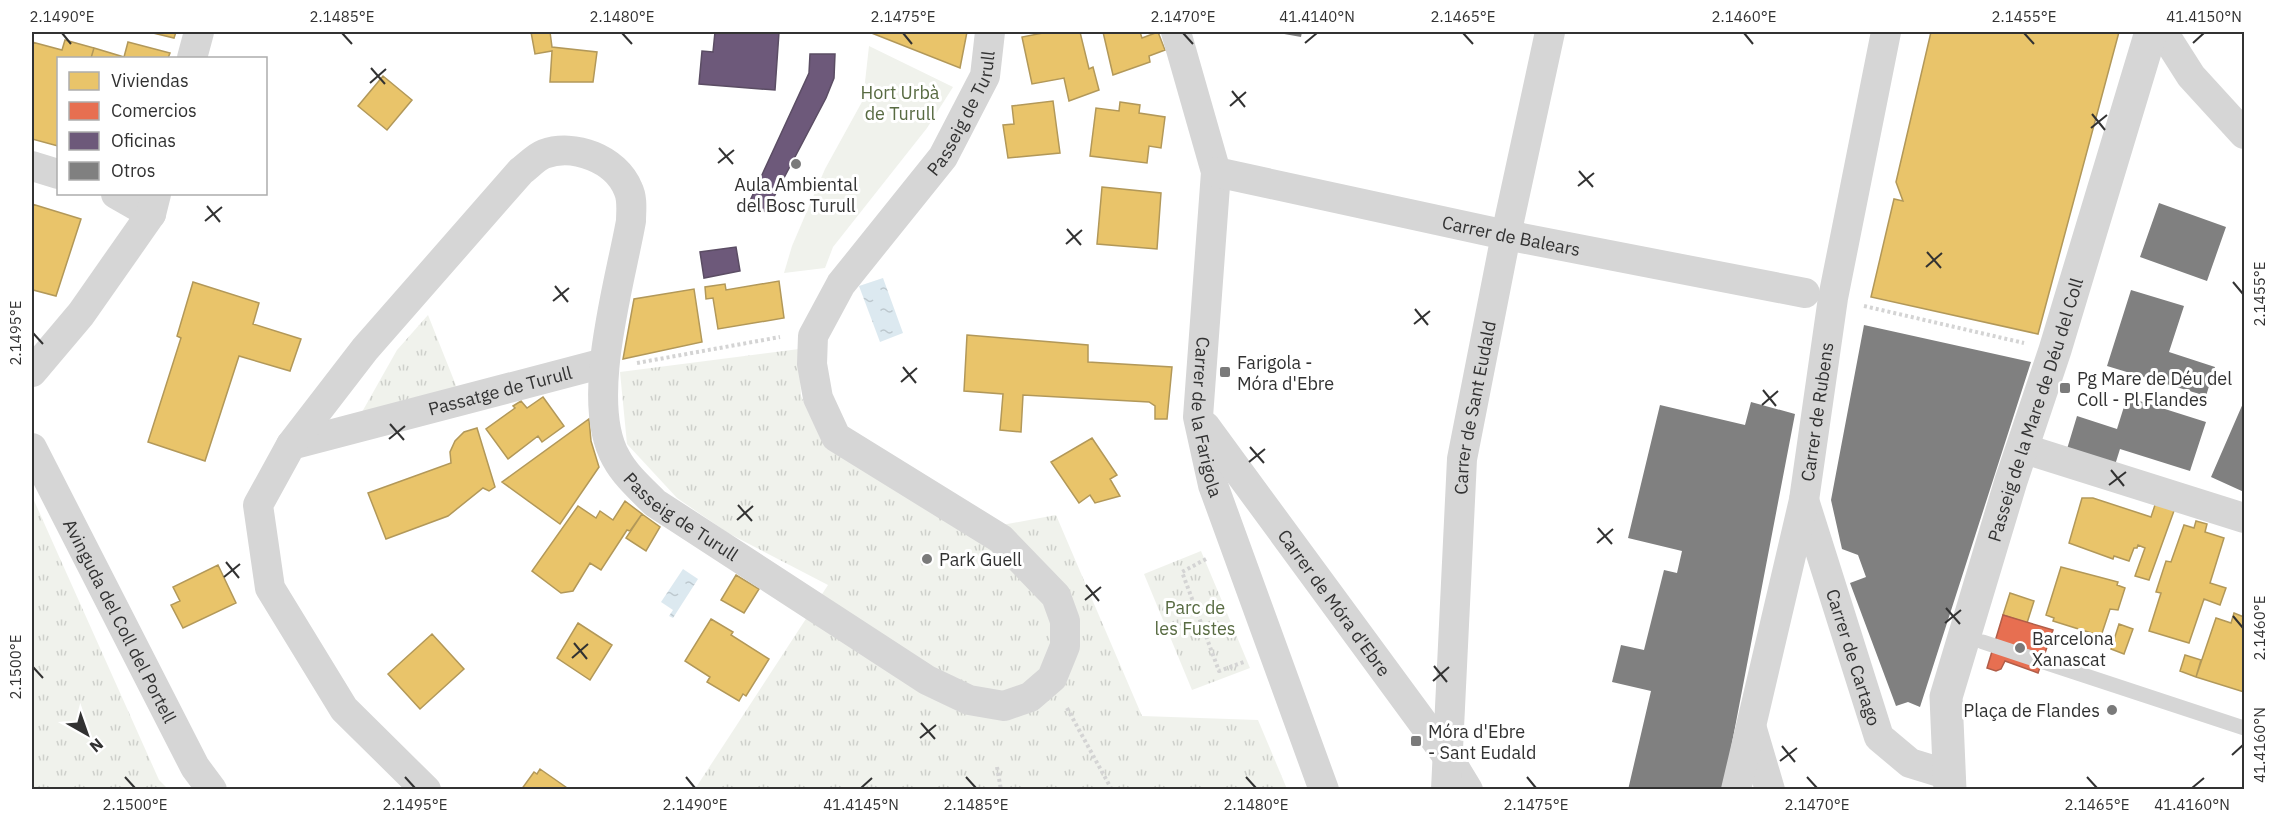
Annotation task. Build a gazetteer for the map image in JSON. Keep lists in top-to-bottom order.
{
  "streets": {
    "street": [
      "Passeig de Turull",
      "Carrer de Balears",
      "Passatge de Turull",
      "Carrer de Sant Eudald",
      "Passeig de la Mare de Déu del Coll",
      "Carrer de Rubens",
      "Carrer de la Farigola",
      "Carrer de Móra d'Ebre",
      "Avinguda del Coll del Portell",
      "Carrer de Cartago"
    ]
  },
  "crossings": [
    ["Passeig de Turull", "Passatge de Turull"],
    ["Carrer de Balears", "Carrer de Sant Eudald"],
    ["Carrer de Balears", "Carrer de la Farigola"],
    ["Carrer de Sant Eudald", "Carrer de Móra d'Ebre"],
    ["Passeig de la Mare de Déu del Coll", "Carrer de Cartago"],
    ["Carrer de Rubens", "Carrer de Cartago"],
    ["Carrer de la Farigola", "Carrer de Móra d'Ebre"]
  ],
  "parks": ["Hort Urbà de Turull", "Parc de les Fustes"],
  "places": {
    "other": [
      "Aula Ambiental del Bosc Turull",
      "Park Guell",
      "Barcelona Xanascat",
      "Plaça de Flandes"
    ],
    "transit": ["Farigola - Móra d'Ebre", "Pg Mare de Déu del Coll - Pl Flandes", "Móra d'Ebre - Sant Eudald"]
  },
  "legend": [
    "Viviendas",
    "Comercios",
    "Oficinas",
    "Otros"
  ],
  "north": "bottom right",
  "coordinates": [
    "2.1490°E",
    "2.1485°E",
    "2.1480°E",
    "2.1475°E",
    "2.1470°E",
    "41.4140°N",
    "2.1465°E",
    "2.1460°E",
    "2.1455°E",
    "41.4150°N",
    "2.1495°E",
    "2.1500°E",
    "41.4160°N",
    "41.4145°N"
  ]
}
